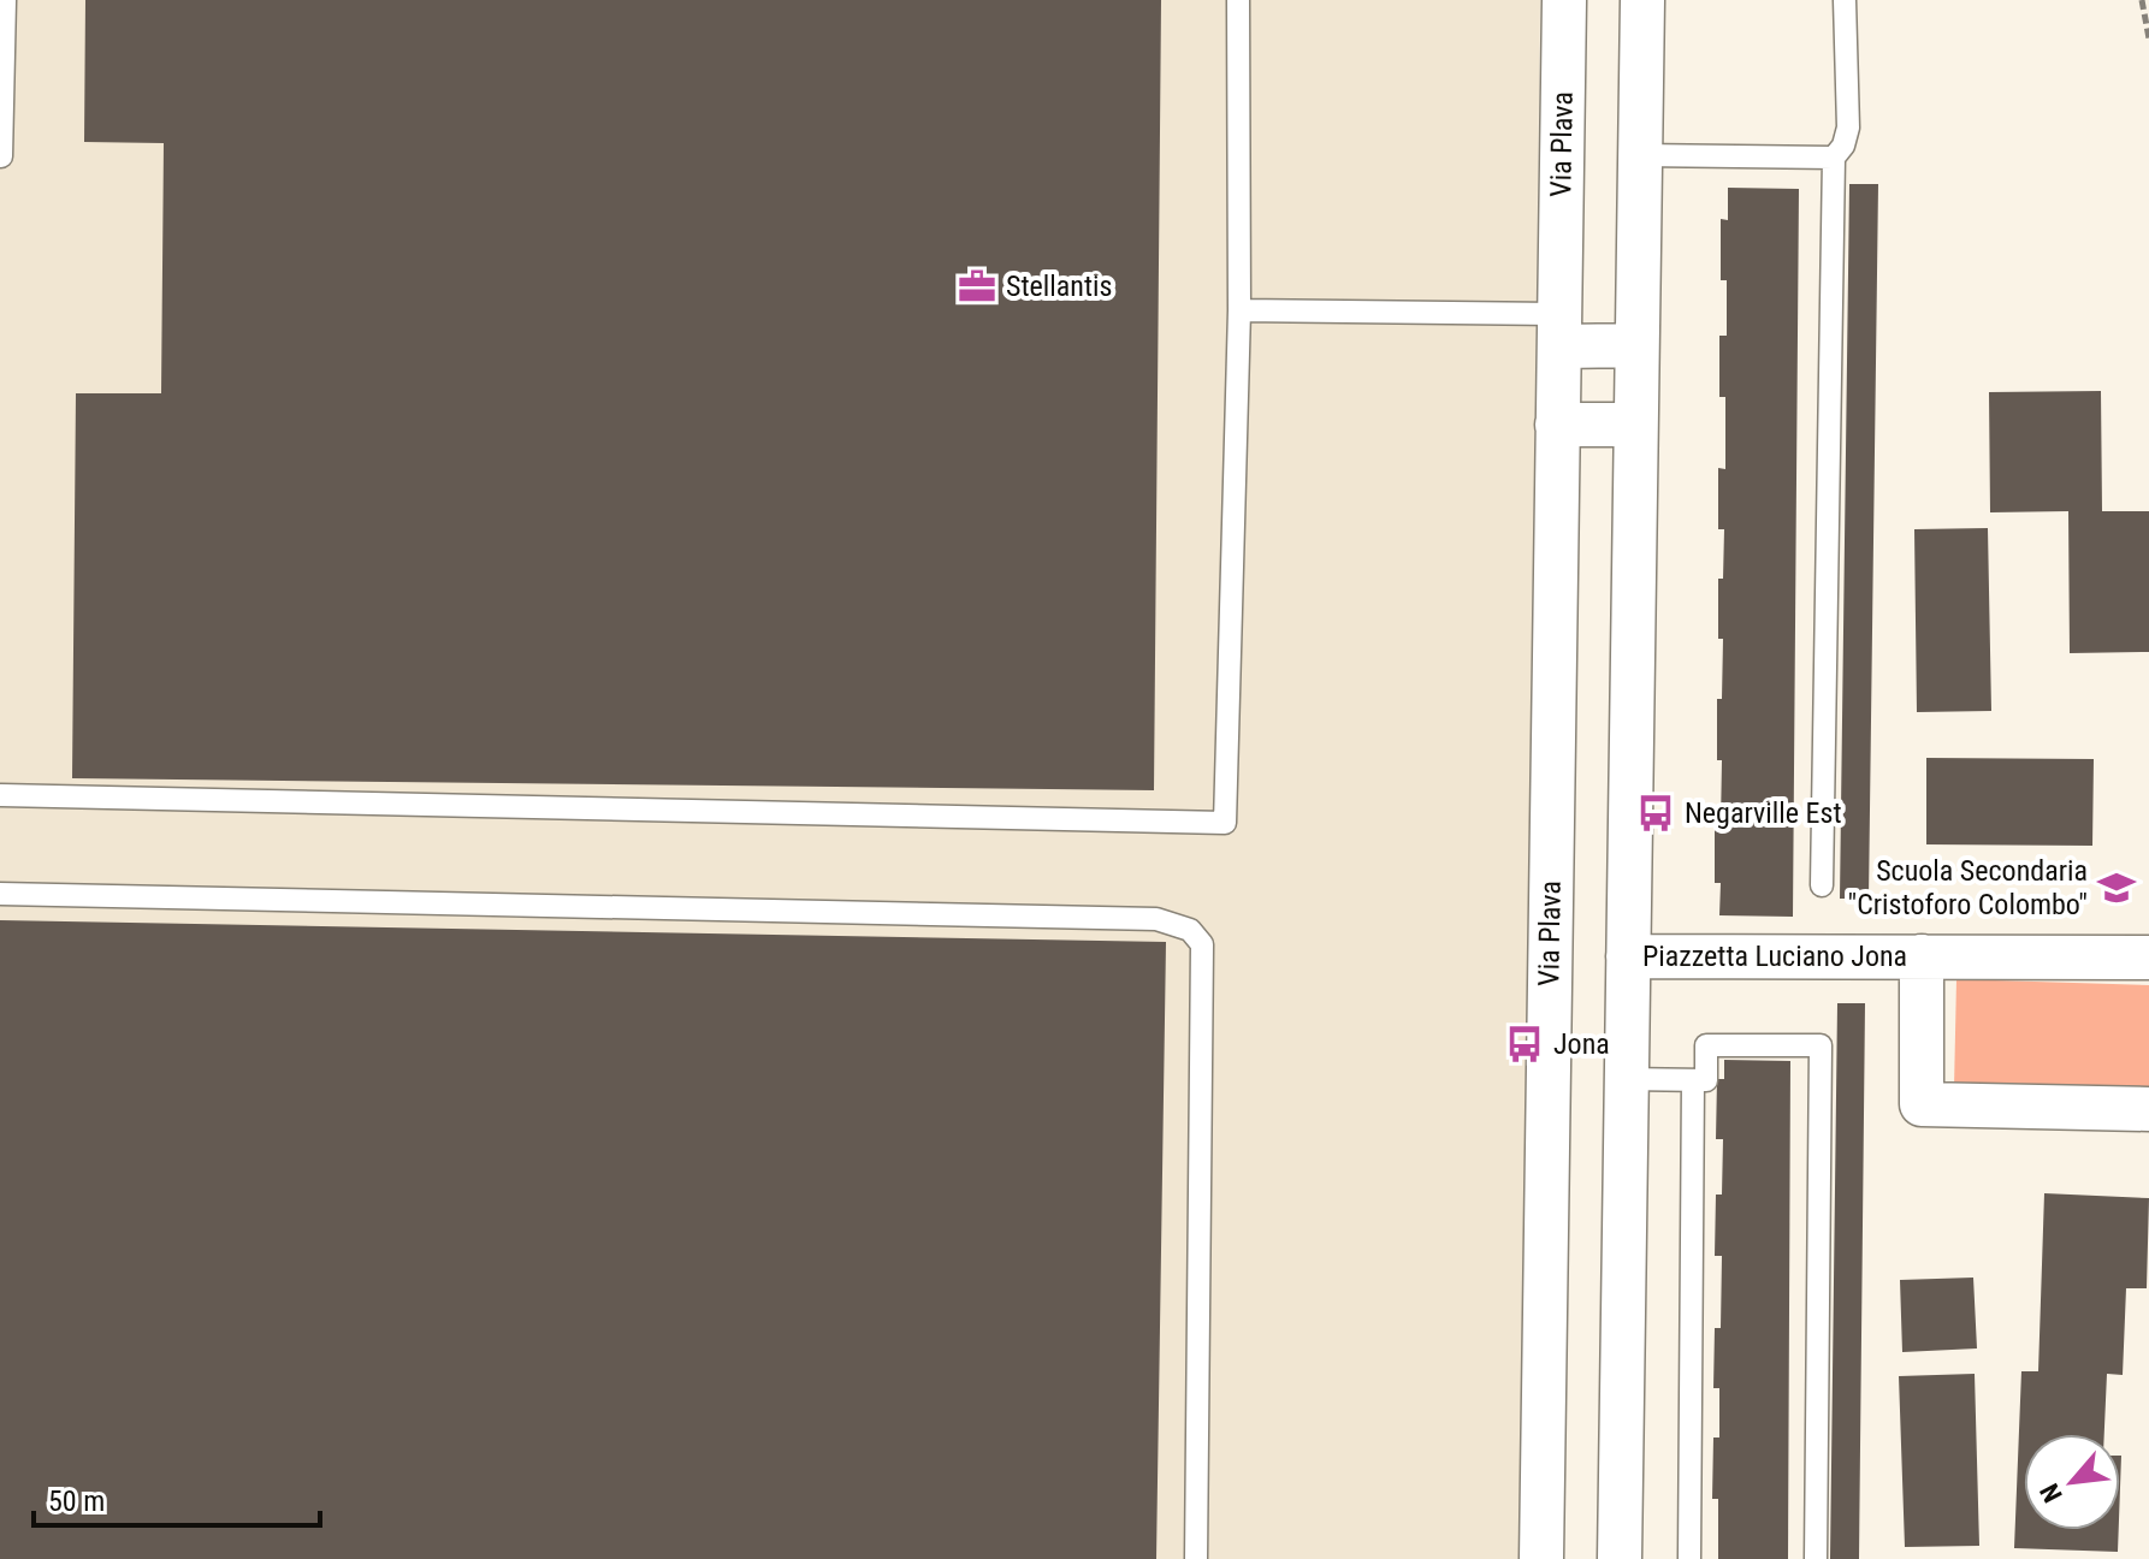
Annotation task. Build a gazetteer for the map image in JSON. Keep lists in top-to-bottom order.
{
  "streets": {
    "street": ["Via Plava", "Piazzetta Luciano Jona"]
  },
  "places": {
    "office": ["Stellantis"],
    "bus stop": ["Negarville Est", "Jona"],
    "school or university": ["Scuola Secondaria \"Cristoforo Colombo\""]
  },
  "scale_bar": "50 m",
  "north": "bottom left"
}
